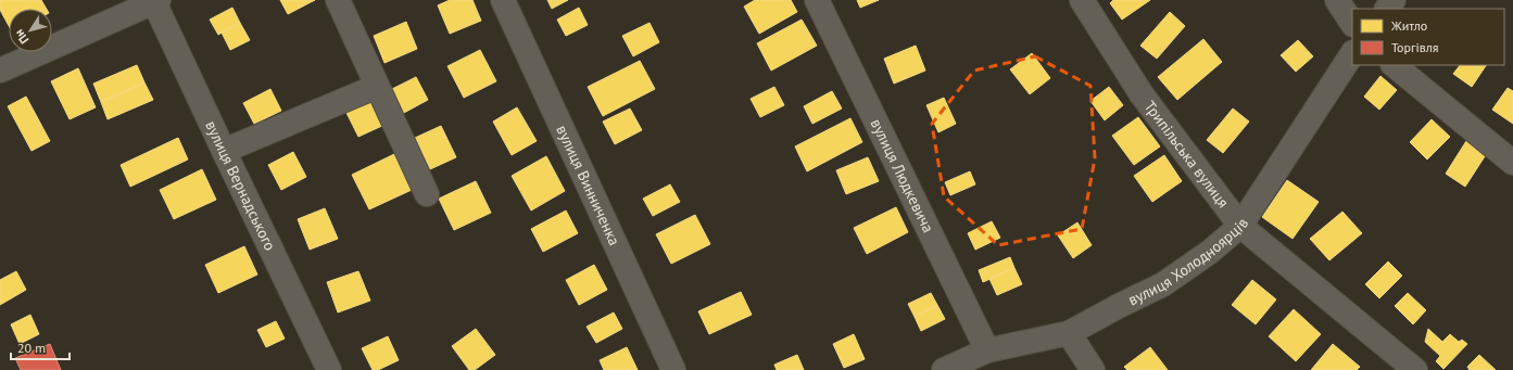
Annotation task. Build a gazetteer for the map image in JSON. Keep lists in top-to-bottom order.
{
  "streets": {
    "street": [
      "Трипільська вулиця",
      "вулиця Людкевича",
      "вулиця Винниченка",
      "вулиця Вернадського",
      "вулиця Холодноярців"
    ]
  },
  "crossings": [
    ["Трипільська вулиця", "вулиця Холодноярців"],
    ["вулиця Людкевича", "вулиця Холодноярців"]
  ],
  "legend": ["Житло", "Торгівля"],
  "scale_bar": "20 m",
  "north": "bottom left"
}
